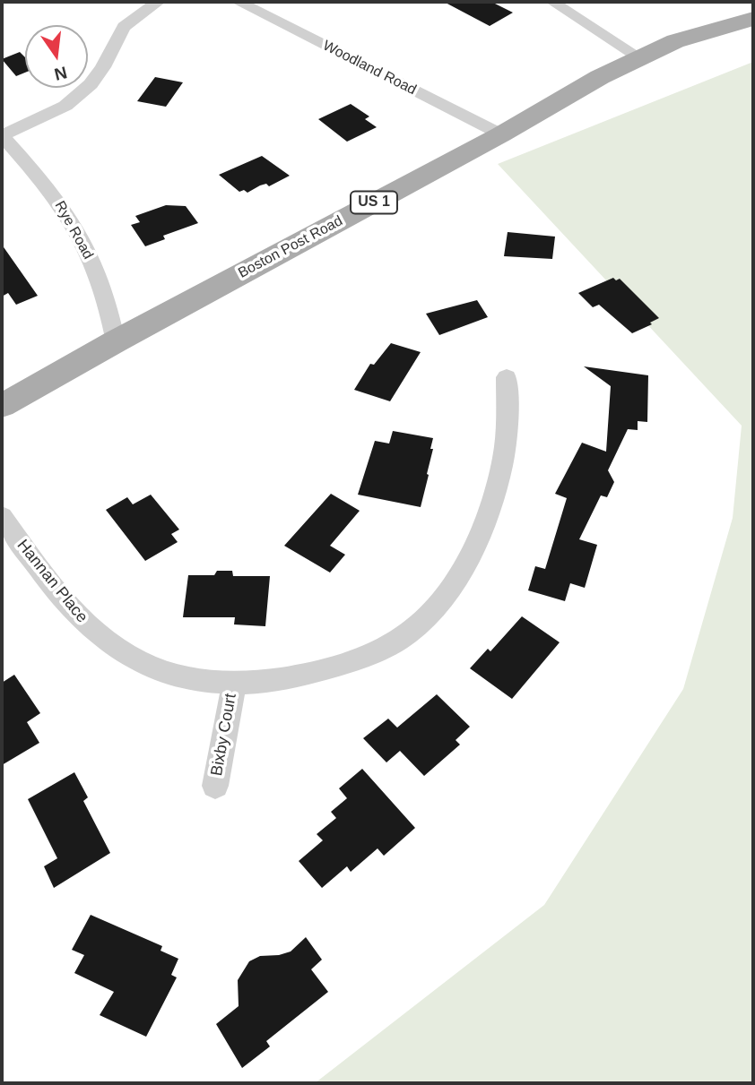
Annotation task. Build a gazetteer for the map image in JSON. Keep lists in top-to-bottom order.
{
  "streets": {
    "main road": ["US 1", "Boston Post Road"],
    "street": [
      "Woodland Road",
      "Rye Road",
      "Hannan Place",
      "Bixby Court"
    ]
  },
  "crossings": [
    ["Woodland Road", "Boston Post Road"],
    ["Rye Road", "Boston Post Road"],
    ["Hannan Place", "Bixby Court"]
  ],
  "north": "bottom"
}
